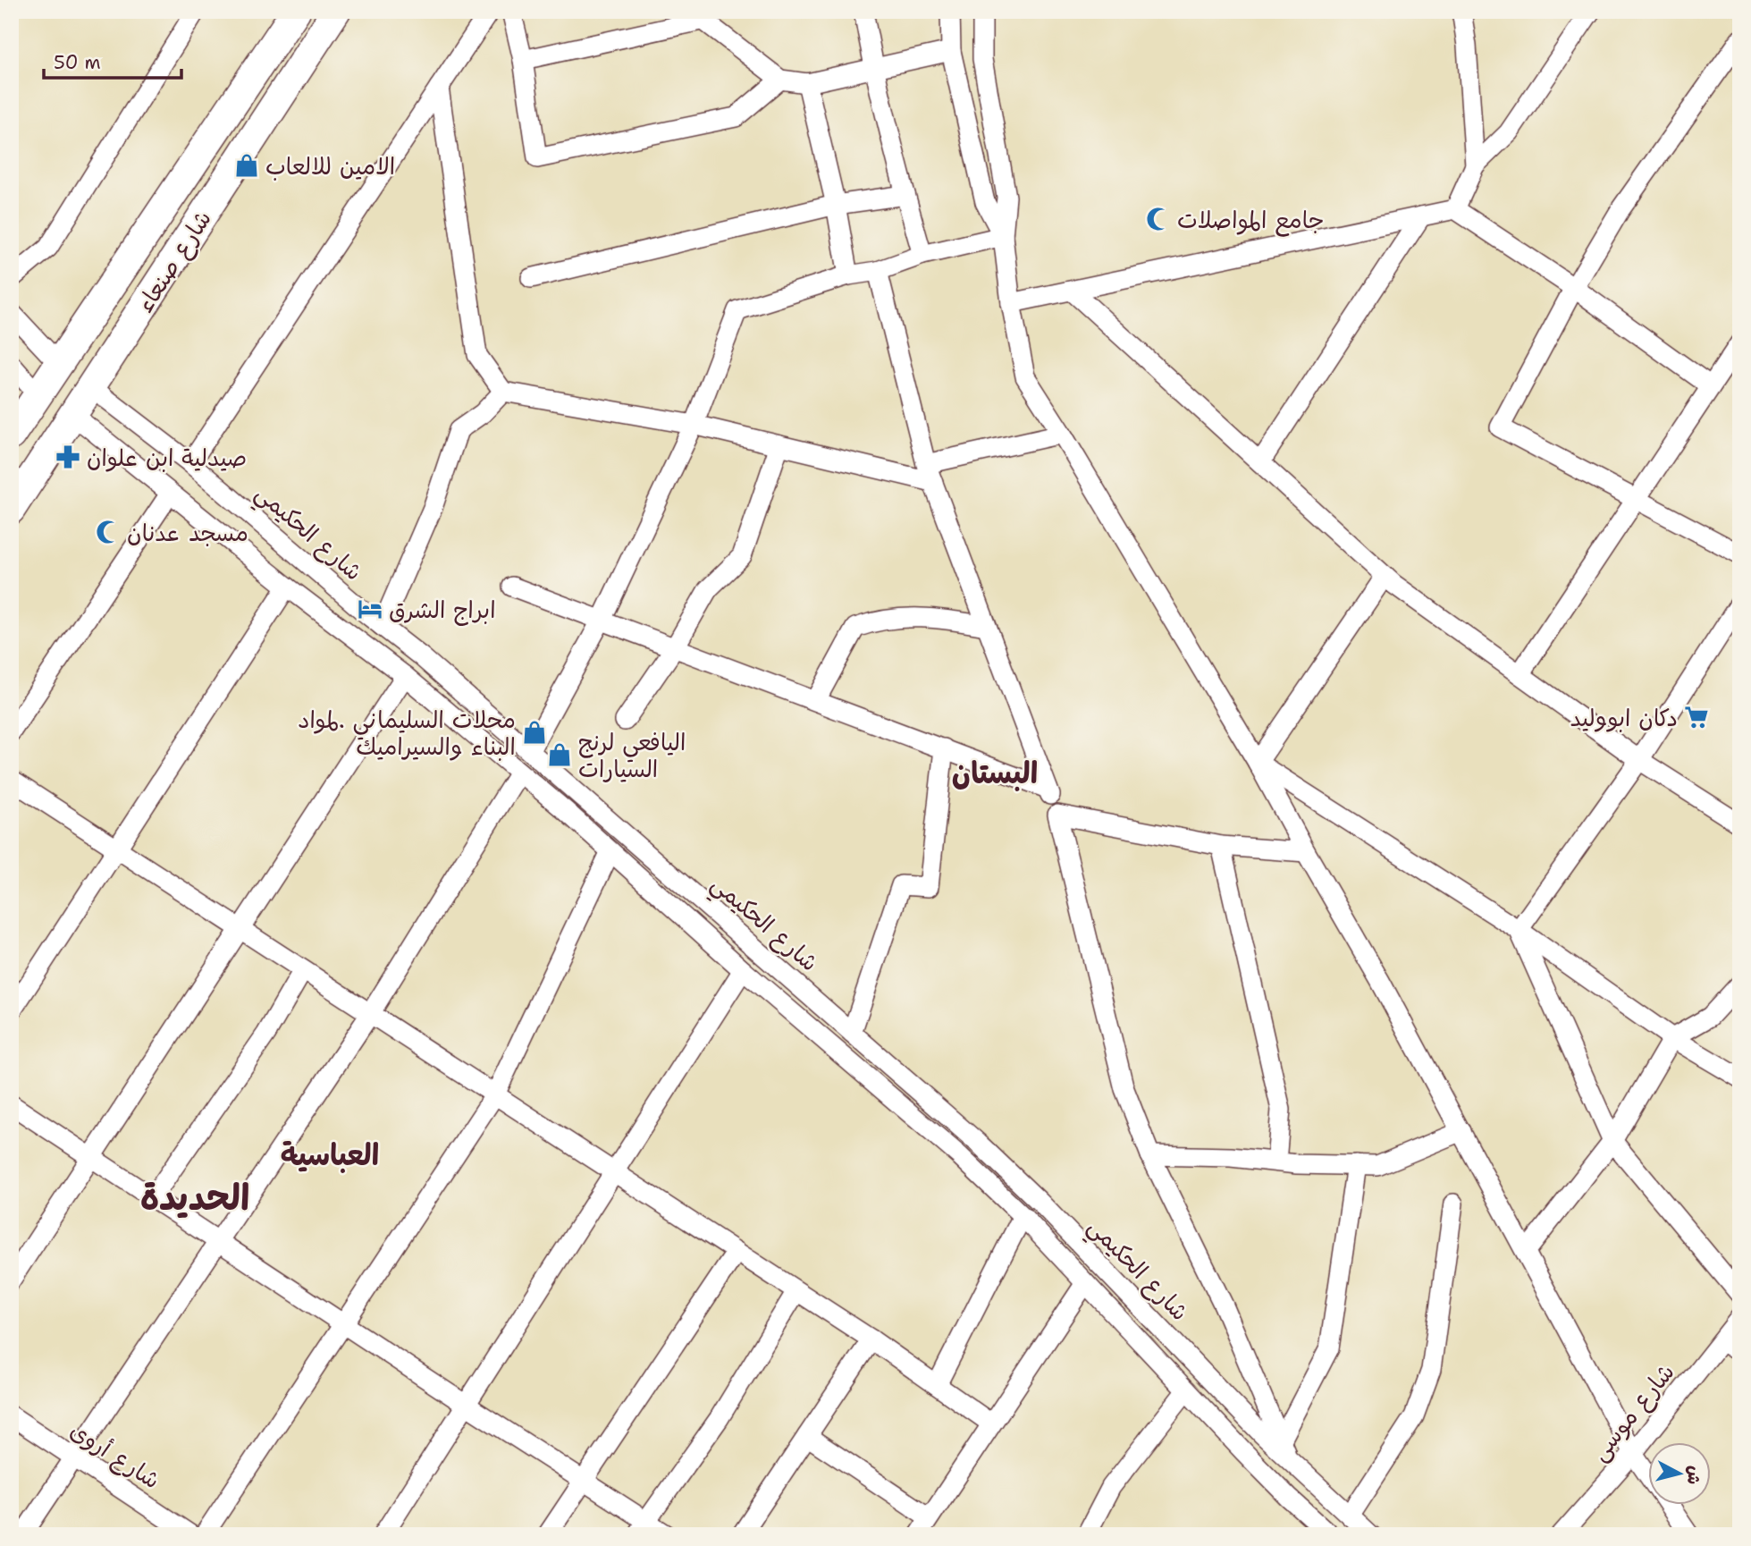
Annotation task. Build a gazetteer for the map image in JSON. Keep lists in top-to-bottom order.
{
  "streets": {
    "highway": ["شارع صنعاء"],
    "street": ["شارع الحكيمي", "شارع موسى", "شارع أروى"]
  },
  "crossings": [
    ["شارع صنعاء", "شارع الحكيمي"]
  ],
  "districts": ["البستان", "العباسية", "الحديدة"],
  "places": {
    "shop": ["الامين للالعاب", "محلات السليماني .لمواد البناء والسيراميك", "اليافعي لرنج السيارات"],
    "mosque": ["جامع المواصلات", "مسجد عدنان"],
    "pharmacy": ["صيدلية ابن علوان"],
    "hotel": ["ابراج الشرق"],
    "supermarket": ["دكان ابووليد"]
  },
  "scale_bar": "50 m",
  "north": "right"
}
